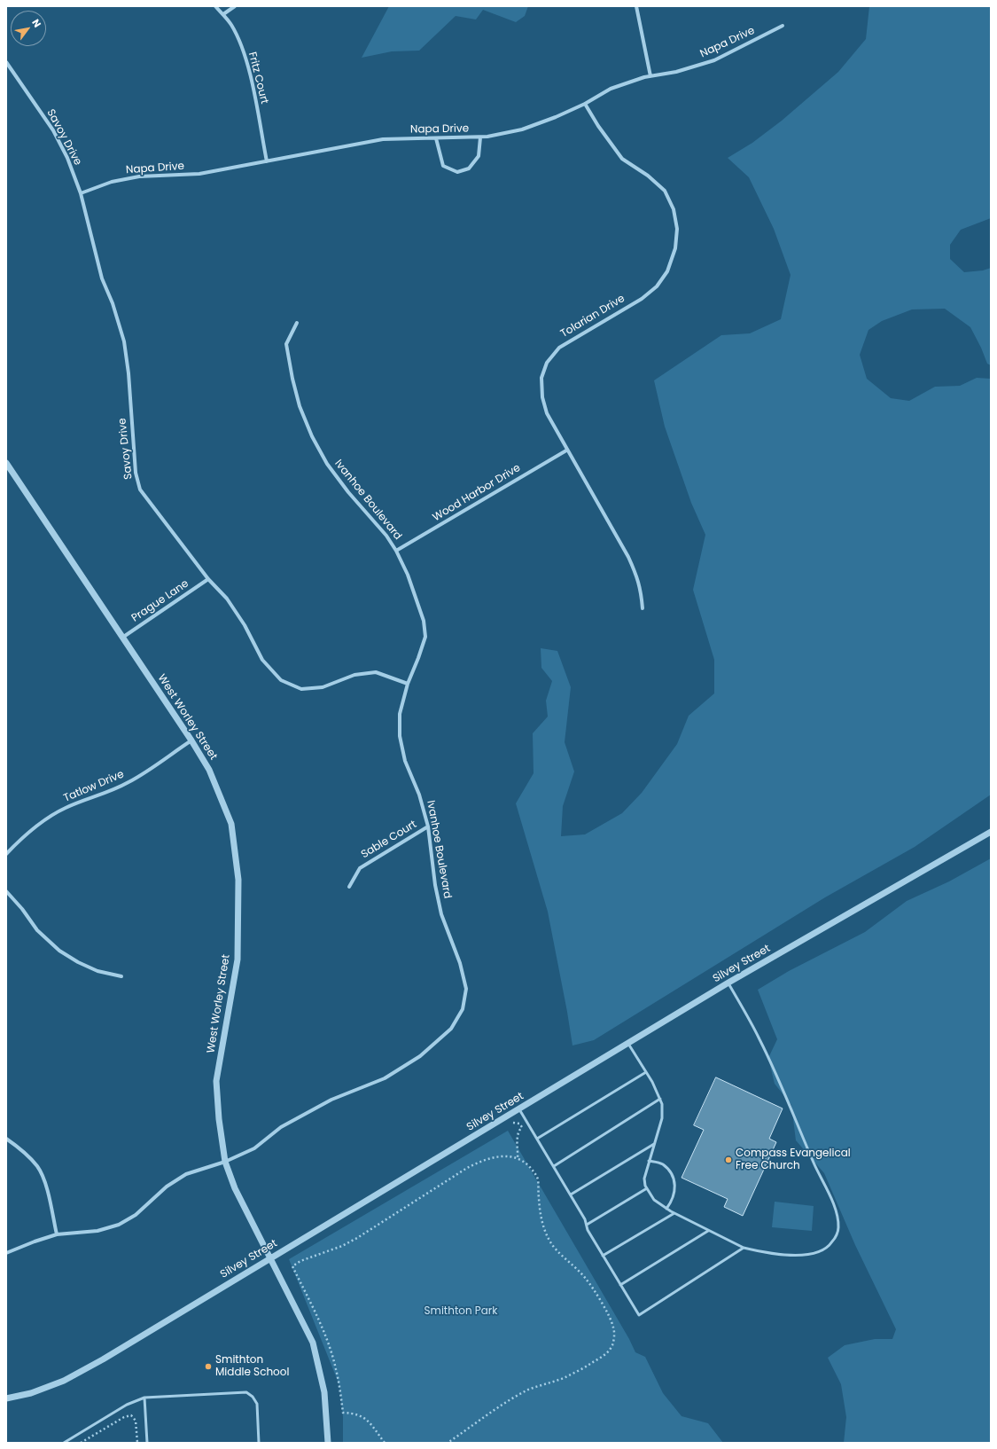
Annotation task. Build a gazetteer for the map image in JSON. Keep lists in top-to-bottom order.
{
  "streets": {
    "street": [
      "Napa Drive",
      "Fritz Court",
      "Savoy Drive",
      "Tolarian Drive",
      "Wood Harbor Drive",
      "Ivanhoe Boulevard",
      "Prague Lane",
      "West Worley Street",
      "Tatlow Drive",
      "Sable Court",
      "Silvey Street"
    ]
  },
  "crossings": [
    ["Napa Drive", "Fritz Court"],
    ["Napa Drive", "Savoy Drive"],
    ["Napa Drive", "Tolarian Drive"],
    ["Savoy Drive", "Ivanhoe Boulevard"],
    ["Savoy Drive", "Prague Lane"],
    ["Tolarian Drive", "Wood Harbor Drive"],
    ["Wood Harbor Drive", "Ivanhoe Boulevard"],
    ["Ivanhoe Boulevard", "West Worley Street"],
    ["Ivanhoe Boulevard", "Sable Court"],
    ["Prague Lane", "West Worley Street"],
    ["West Worley Street", "Tatlow Drive"],
    ["West Worley Street", "Silvey Street"]
  ],
  "parks": ["Smithton Park"],
  "places": ["Compass Evangelical Free Church", "Smithton Middle School"],
  "north": "top right"
}
